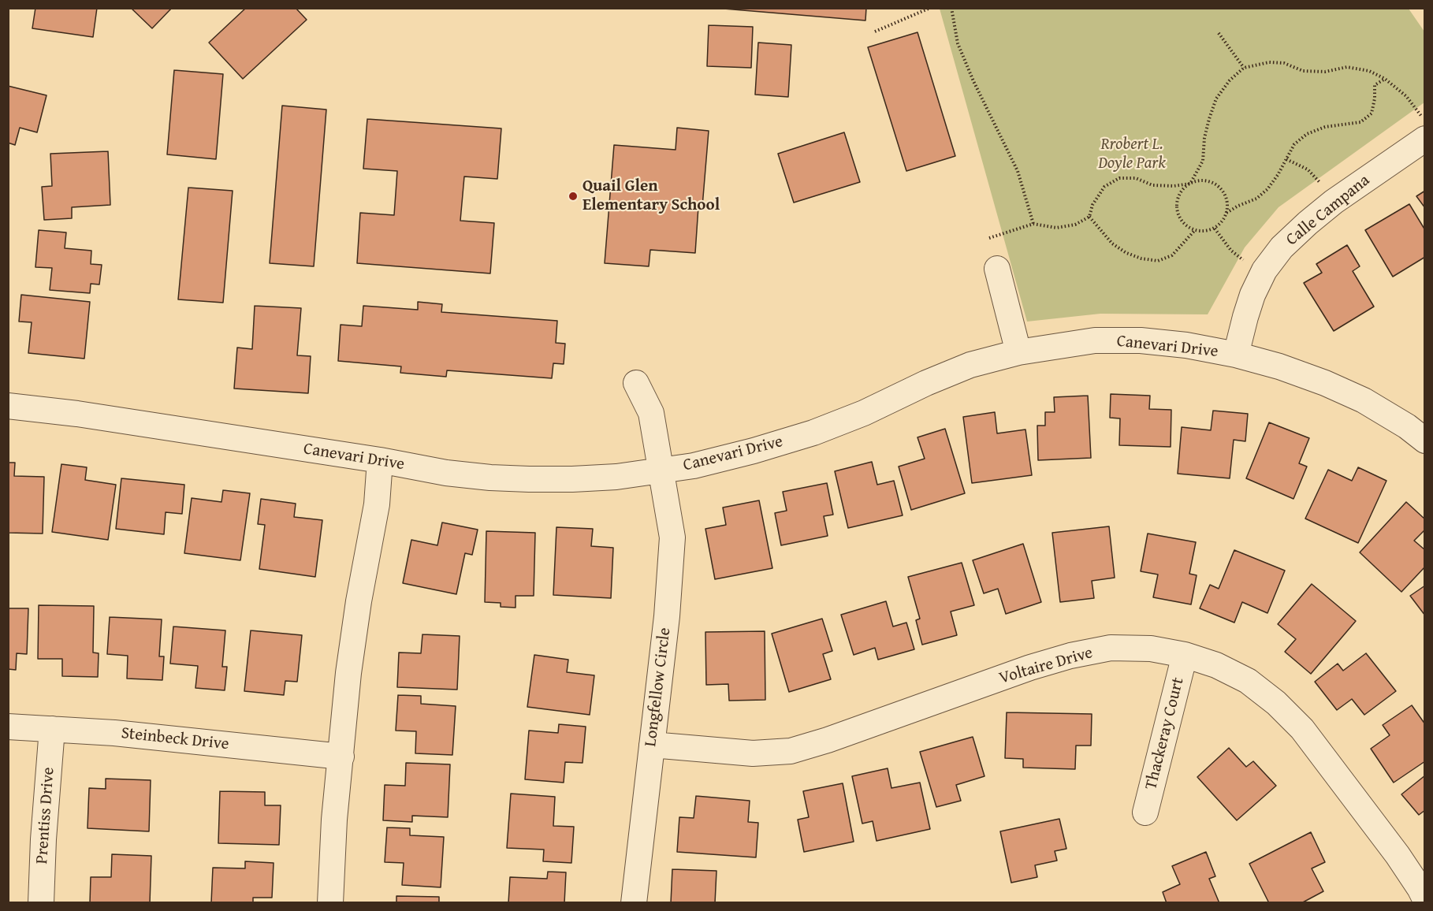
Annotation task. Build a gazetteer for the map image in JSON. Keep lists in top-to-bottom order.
{
  "streets": {
    "street": [
      "Calle Campana",
      "Canevari Drive",
      "Voltaire Drive",
      "Longfellow Circle",
      "Thackeray Court",
      "Steinbeck Drive",
      "Prentiss Drive"
    ]
  },
  "crossings": [
    ["Calle Campana", "Canevari Drive"],
    ["Canevari Drive", "Longfellow Circle"],
    ["Voltaire Drive", "Longfellow Circle"],
    ["Voltaire Drive", "Thackeray Court"],
    ["Steinbeck Drive", "Prentiss Drive"]
  ],
  "parks": ["Rrobert L. Doyle Park"],
  "places": ["Quail Glen Elementary School"]
}
